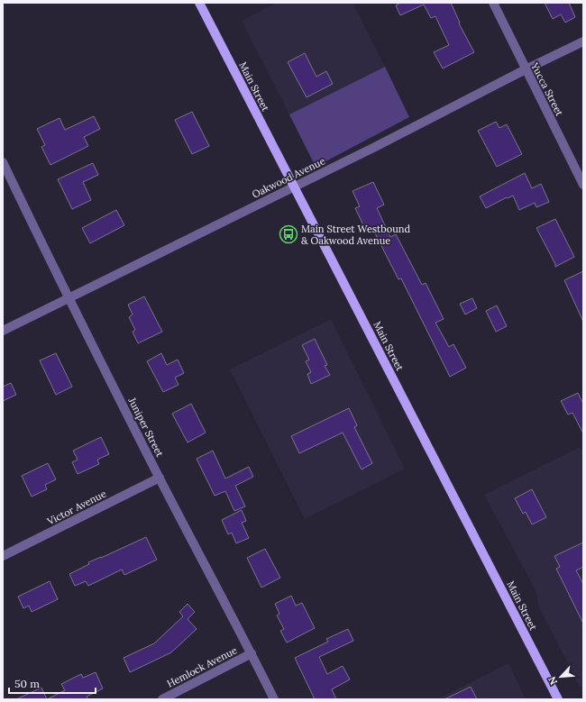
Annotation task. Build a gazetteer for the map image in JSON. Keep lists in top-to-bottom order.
{
  "streets": {
    "main road": ["Main Street"],
    "street": [
      "Yucca Street",
      "Oakwood Avenue",
      "Juniper Street",
      "Victor Avenue",
      "Hemlock Avenue"
    ]
  },
  "crossings": [
    ["Main Street", "Oakwood Avenue"],
    ["Yucca Street", "Oakwood Avenue"],
    ["Oakwood Avenue", "Juniper Street"],
    ["Juniper Street", "Victor Avenue"],
    ["Juniper Street", "Hemlock Avenue"]
  ],
  "places": {
    "bus stop": ["Main Street Westbound & Oakwood Avenue"]
  },
  "scale_bar": "50 m",
  "north": "bottom left"
}
